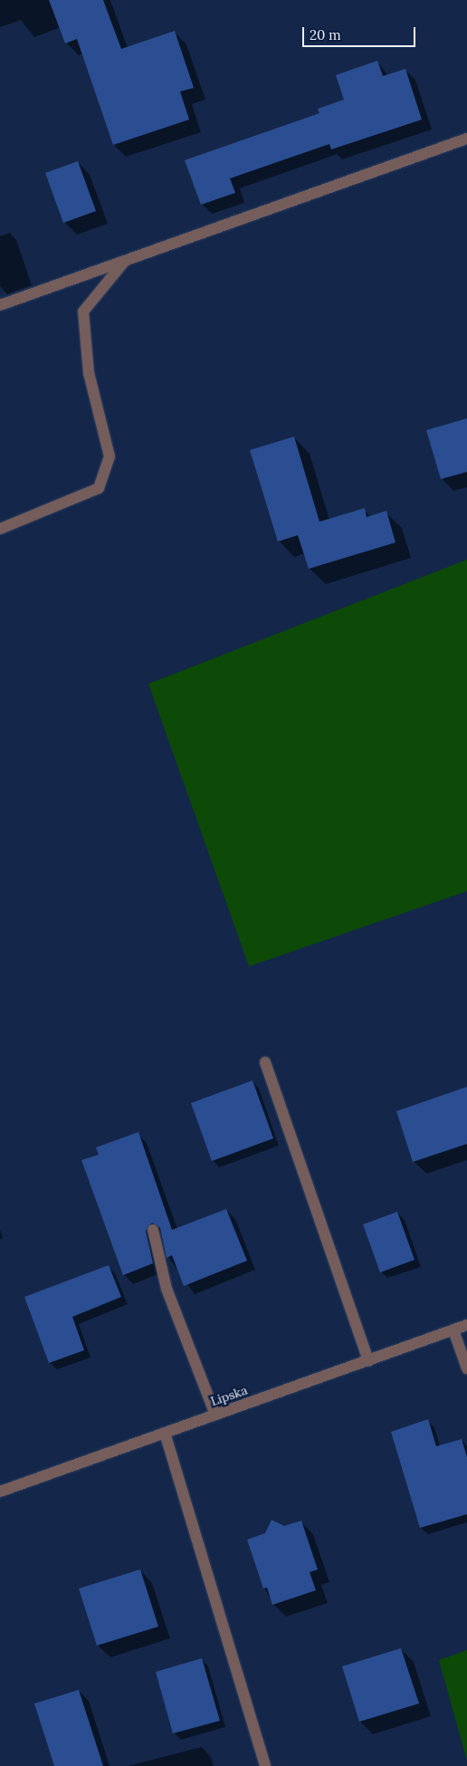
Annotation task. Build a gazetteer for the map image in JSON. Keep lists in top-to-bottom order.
{
  "streets": {
    "street": ["Lipska"]
  },
  "scale_bar": "20 m"
}
